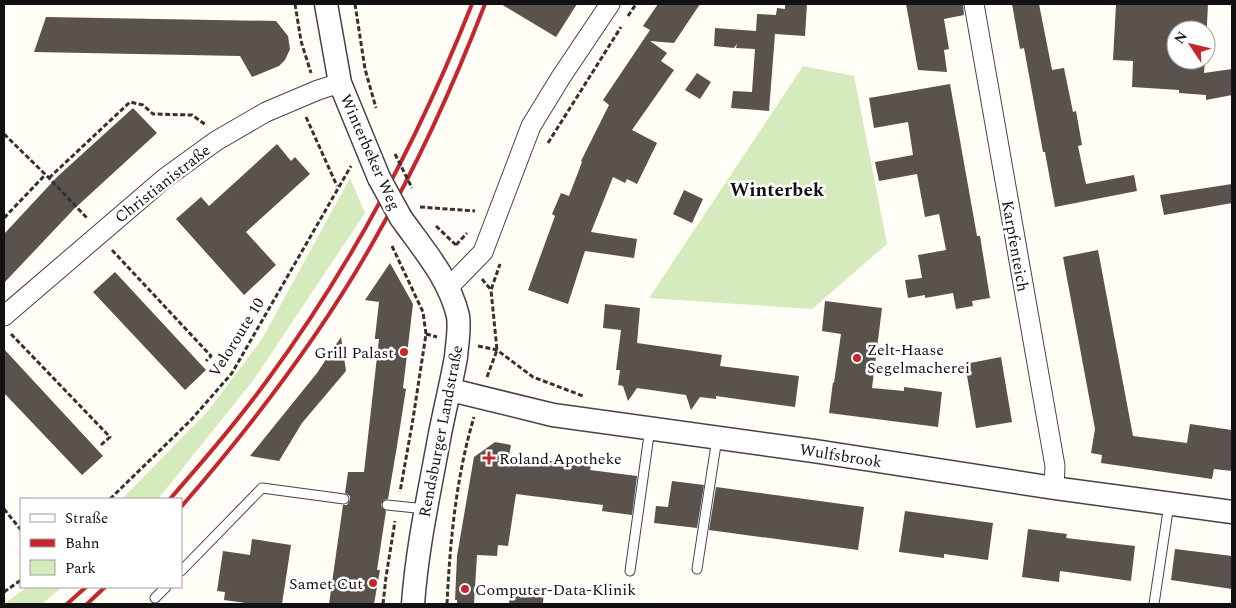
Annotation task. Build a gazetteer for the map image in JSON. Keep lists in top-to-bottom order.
{
  "streets": {
    "street": [
      "Winterbeker Weg",
      "Christianistraße",
      "Karpfenteich",
      "Rendsburger Landstraße",
      "Wulfsbrook"
    ],
    "path": ["Veloroute 10"]
  },
  "crossings": [
    ["Winterbeker Weg", "Christianistraße"],
    ["Winterbeker Weg", "Rendsburger Landstraße"],
    ["Karpfenteich", "Wulfsbrook"],
    ["Rendsburger Landstraße", "Wulfsbrook"]
  ],
  "districts": ["Winterbek"],
  "places": {
    "other": [
      "Grill Palast",
      "Zelt-Haase Segelmacherei",
      "Samet Cut",
      "Computer-Data-Klinik"
    ],
    "health": ["Roland Apotheke"]
  },
  "legend": ["Straße", "Bahn", "Park"],
  "north": "top left"
}
